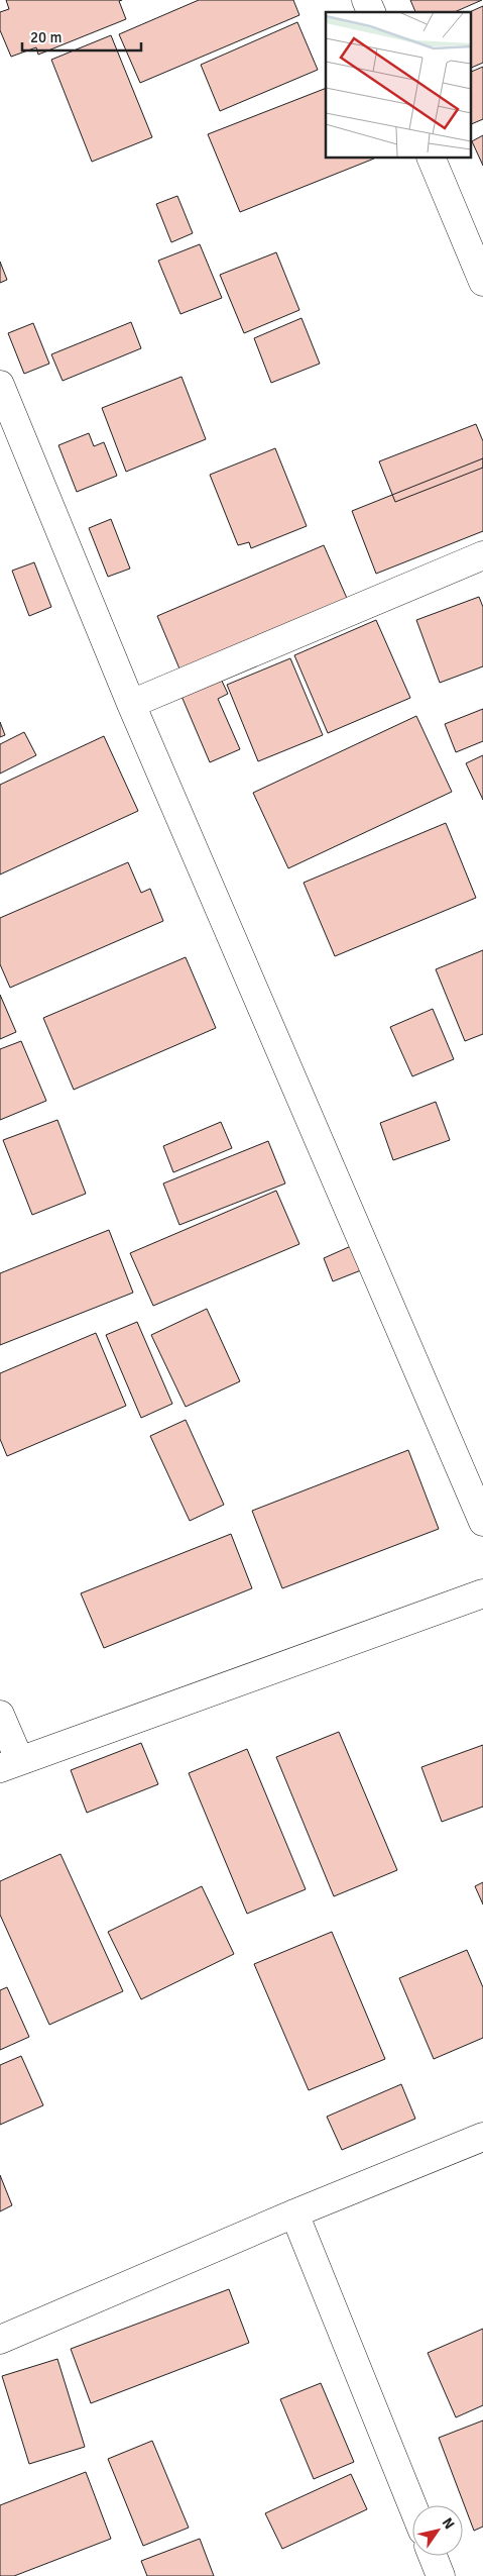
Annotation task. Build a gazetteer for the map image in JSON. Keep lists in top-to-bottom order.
{
  "scale_bar": "20 m",
  "north": "top right"
}
